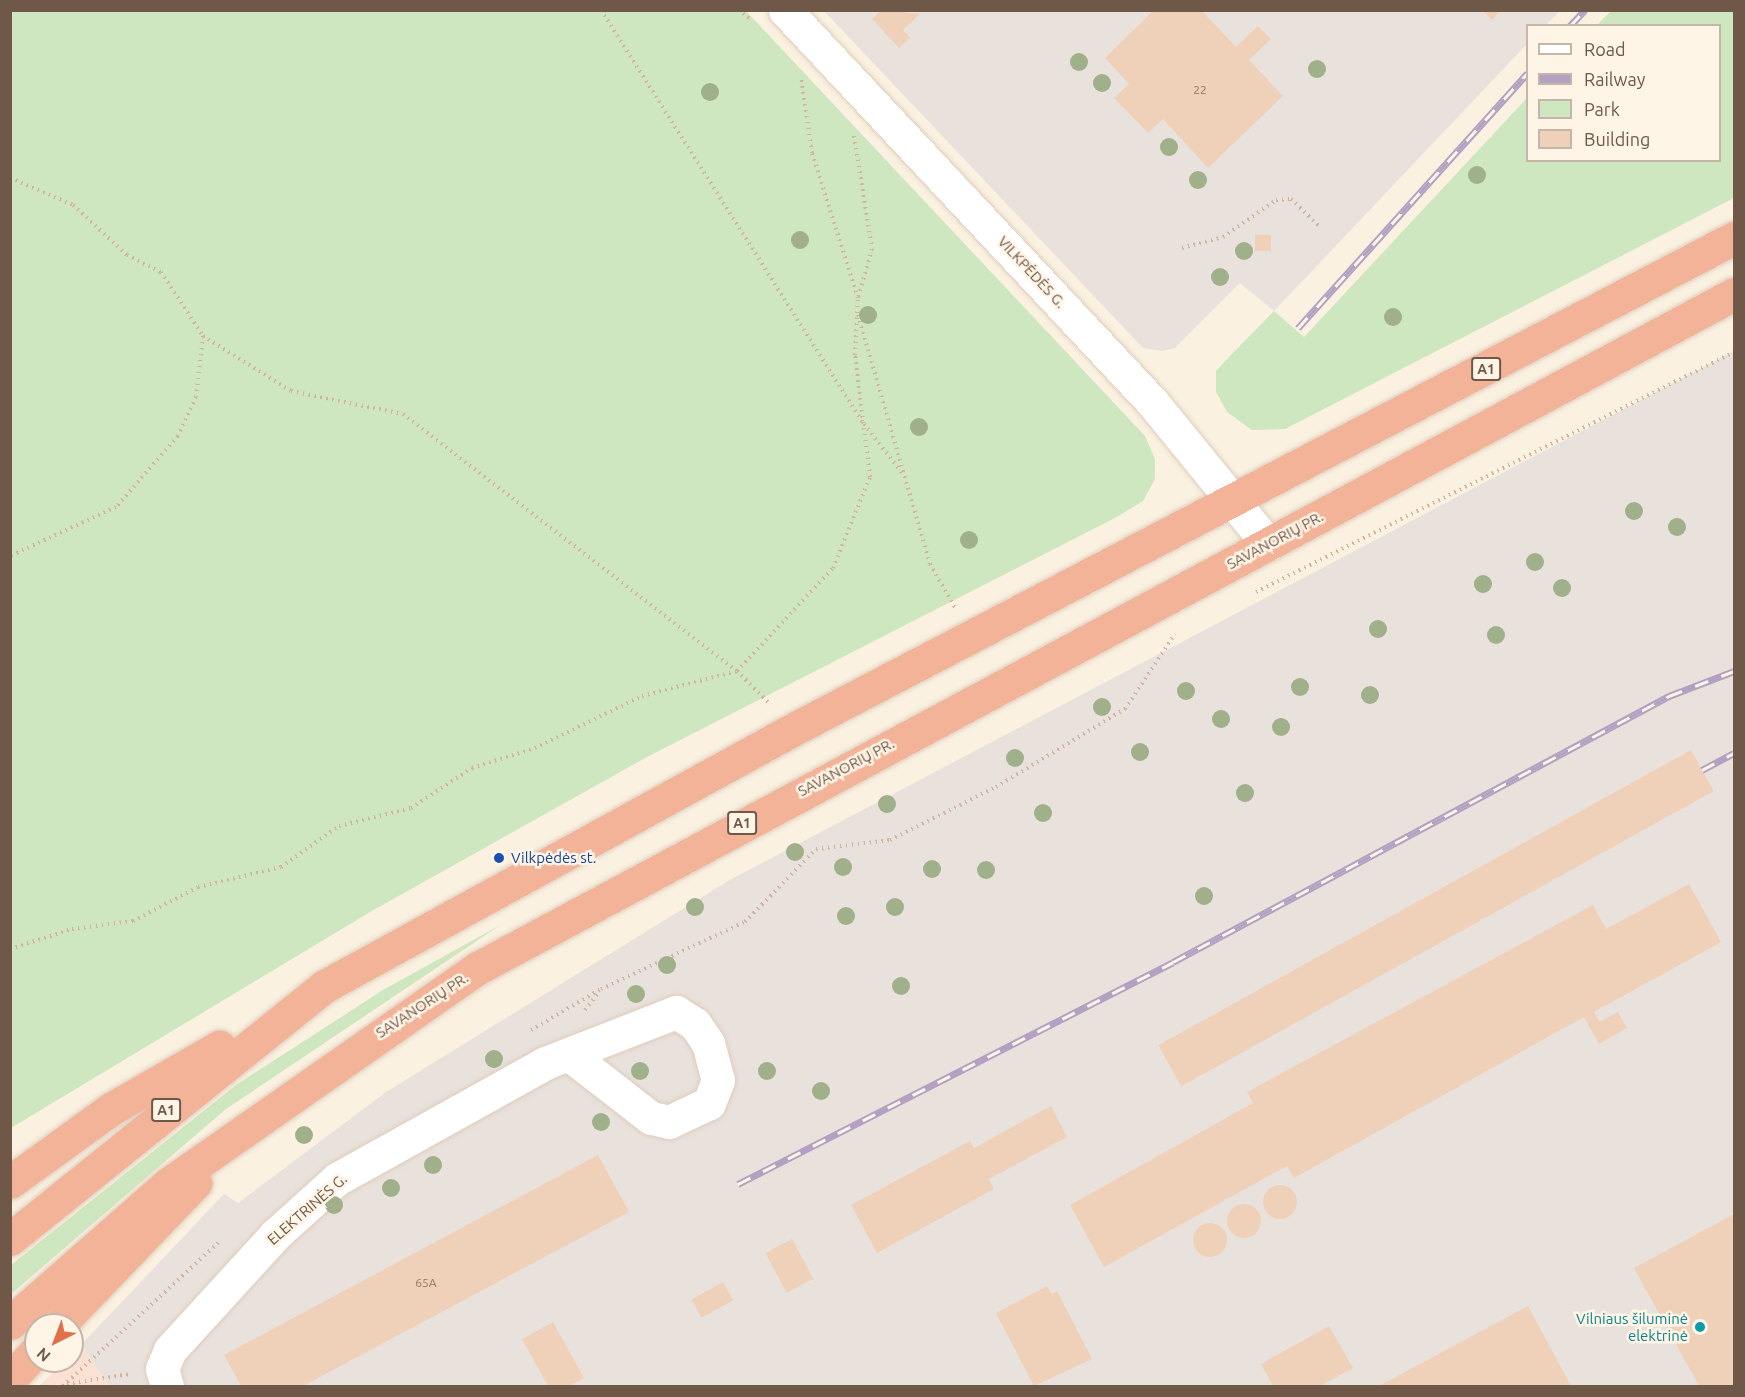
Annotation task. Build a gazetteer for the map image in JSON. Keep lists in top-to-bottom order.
{
  "streets": {
    "highway": ["A1", "SAVANORIŲ PR."],
    "main road": ["VILKPĖDĖS G.", "ELEKTRINĖS G."]
  },
  "crossings": [
    ["VILKPĖDĖS G.", "A1"],
    ["VILKPĖDĖS G.", "SAVANORIŲ PR."]
  ],
  "places": ["Vilkpėdės st.", "Vilniaus šiluminė elektrinė"],
  "house_numbers": ["22", "65A"],
  "legend": [
    "Road",
    "Railway",
    "Park",
    "Building"
  ],
  "north": "bottom left"
}
